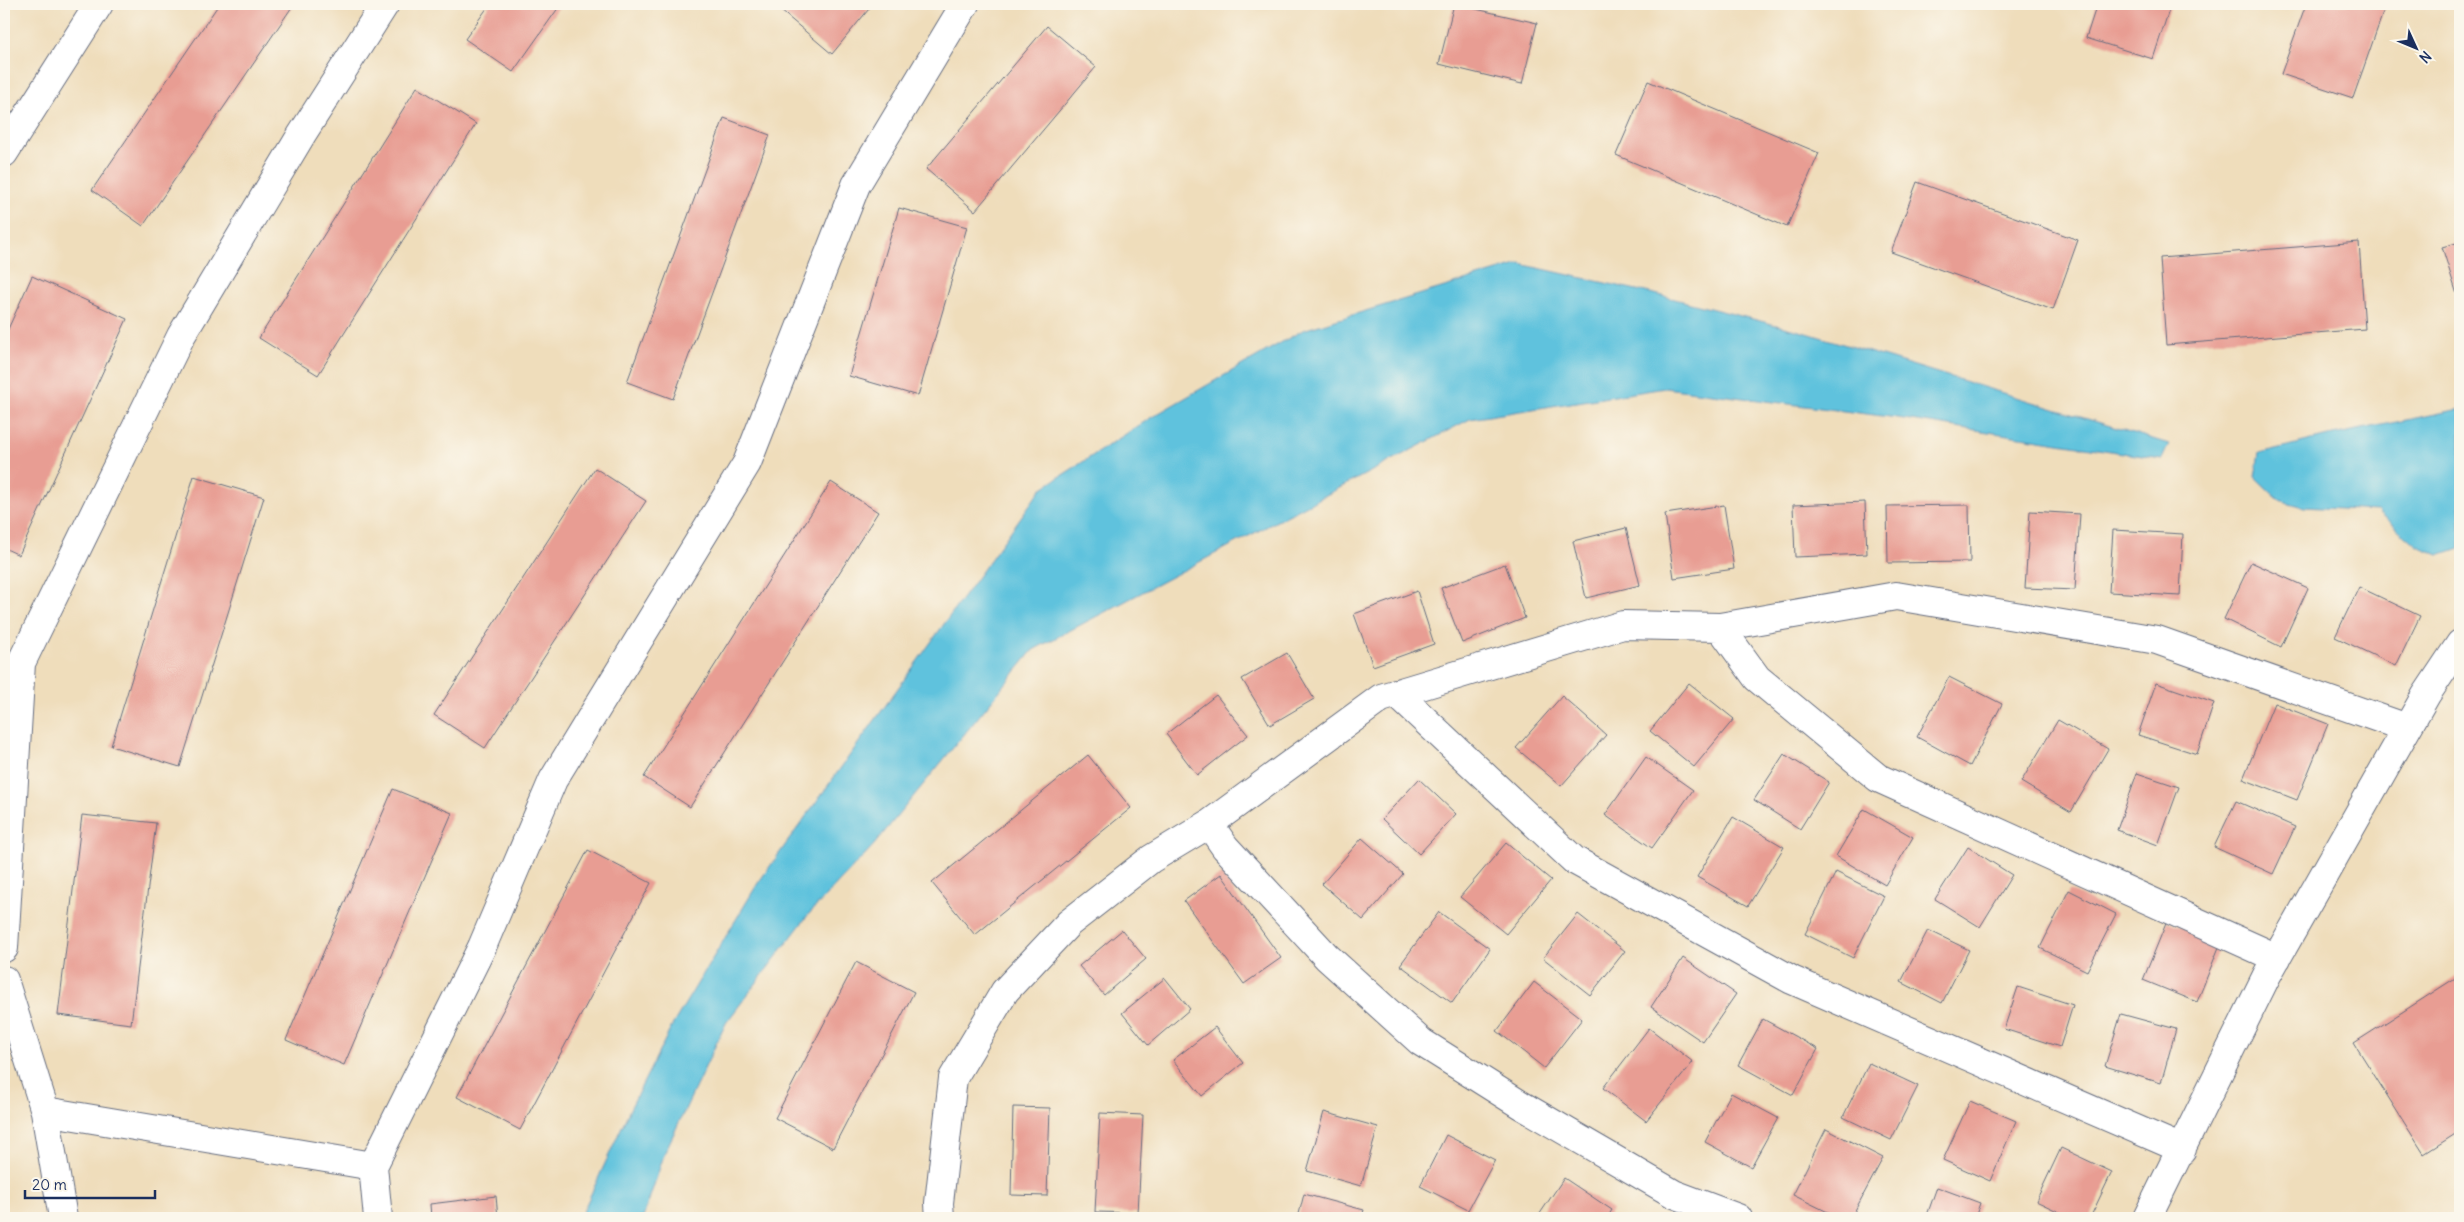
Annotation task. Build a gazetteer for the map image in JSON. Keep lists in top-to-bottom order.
{
  "scale_bar": "20 m",
  "north": "bottom right"
}
